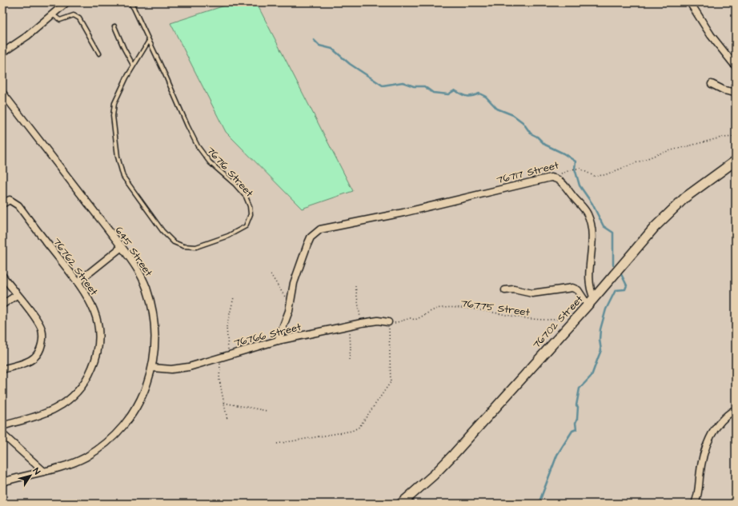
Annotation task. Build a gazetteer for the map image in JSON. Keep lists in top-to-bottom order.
{
  "streets": {
    "street": [
      "76717 Street",
      "645 Street",
      "76762 Street",
      "76702 Street",
      "76766 Street"
    ],
    "lane": ["76716 Street"],
    "path": ["76775 Street"]
  },
  "crossings": [
    ["645 Street", "76766 Street"],
    ["76775 Street", "76702 Street"],
    ["76775 Street", "76766 Street"]
  ],
  "north": "top right"
}
